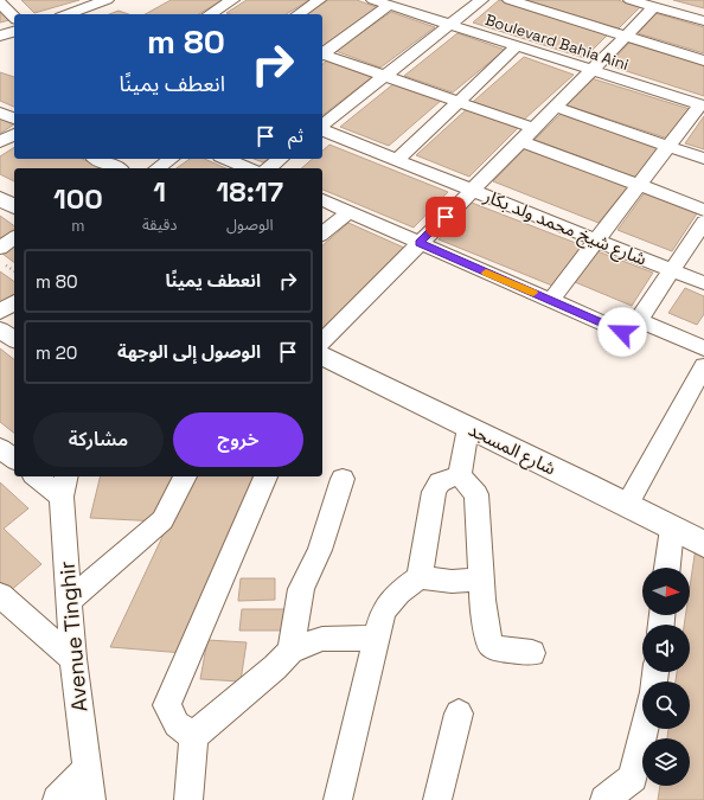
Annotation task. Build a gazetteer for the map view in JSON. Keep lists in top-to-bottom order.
{
  "streets": {
    "street": [
      "Boulevard Bahia Aini",
      "شارع شيخ محمد ولد بكار",
      "شارع المسجد",
      "Avenue Tinghir"
    ]
  },
  "north": "right",
  "page": {
    "turn": ["80 m", "انعطف يمينًا"],
    "then": "ثم",
    "eta": [
      "18:17",
      "الوصول",
      "1",
      "دقيقة",
      "100",
      "m"
    ],
    "list": [
      {
        "name": "انعطف يمينًا",
        "value": "80 m"
      },
      {
        "name": "الوصول إلى الوجهة",
        "value": "20 m"
      }
    ],
    "buttons": ["خروج", "مشاركة"]
  }
}
